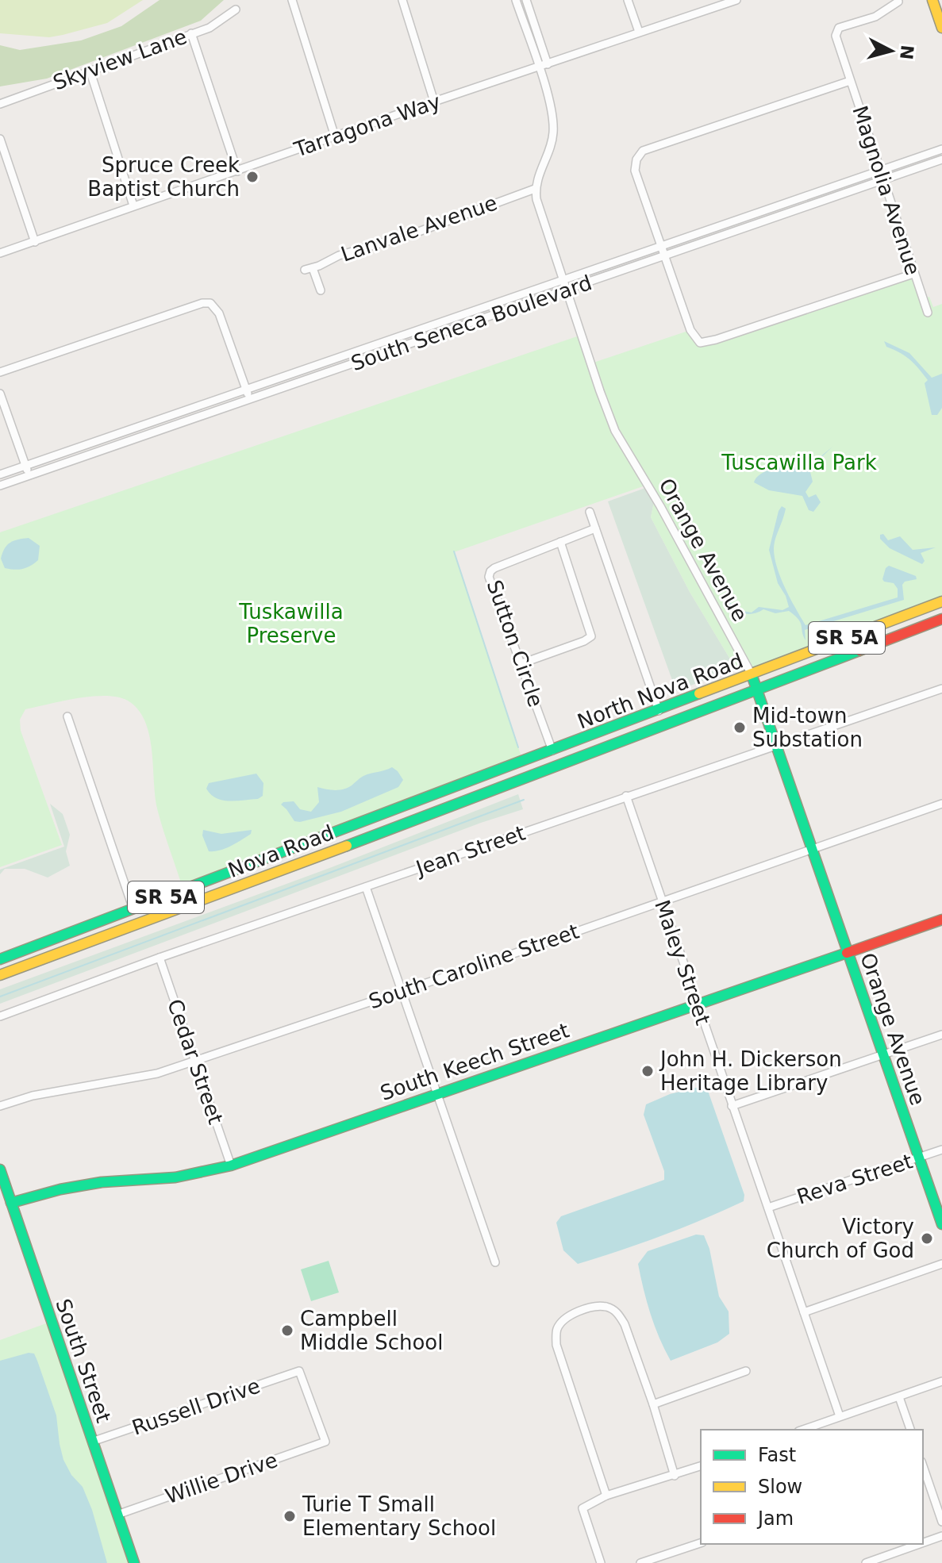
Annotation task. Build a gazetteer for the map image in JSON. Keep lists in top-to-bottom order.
{
  "streets": {
    "main road": [
      "Orange Avenue",
      "SR 5A",
      "North Nova Road",
      "Nova Road",
      "South Keech Street",
      "South Street"
    ],
    "street": [
      "Skyview Lane",
      "Tarragona Way",
      "Magnolia Avenue",
      "Lanvale Avenue",
      "South Seneca Boulevard",
      "Sutton Circle",
      "Jean Street",
      "Maley Street",
      "South Caroline Street",
      "Cedar Street",
      "Reva Street",
      "Russell Drive",
      "Willie Drive"
    ]
  },
  "crossings": [
    ["Magnolia Avenue", "South Seneca Boulevard"],
    ["Lanvale Avenue", "Orange Avenue"],
    ["South Seneca Boulevard", "Orange Avenue"],
    ["Orange Avenue", "North Nova Road"],
    ["Orange Avenue", "Jean Street"],
    ["Orange Avenue", "South Caroline Street"],
    ["Orange Avenue", "South Keech Street"],
    ["Orange Avenue", "Reva Street"],
    ["Sutton Circle", "North Nova Road"],
    ["North Nova Road", "Nova Road"],
    ["Jean Street", "Maley Street"],
    ["Jean Street", "Cedar Street"],
    ["Maley Street", "South Caroline Street"],
    ["Maley Street", "South Keech Street"],
    ["Maley Street", "Reva Street"],
    ["South Caroline Street", "Cedar Street"],
    ["Cedar Street", "South Keech Street"],
    ["South Keech Street", "South Street"],
    ["South Street", "Russell Drive"],
    ["South Street", "Willie Drive"],
    ["Russell Drive", "Willie Drive"]
  ],
  "parks": ["Tuscawilla Park", "Tuskawilla Preserve"],
  "places": [
    "Spruce Creek Baptist Church",
    "Mid-town Substation",
    "John H. Dickerson Heritage Library",
    "Victory Church of God",
    "Campbell Middle School",
    "Turie T Small Elementary School"
  ],
  "legend": ["Fast", "Slow", "Jam"],
  "north": "right"
}
